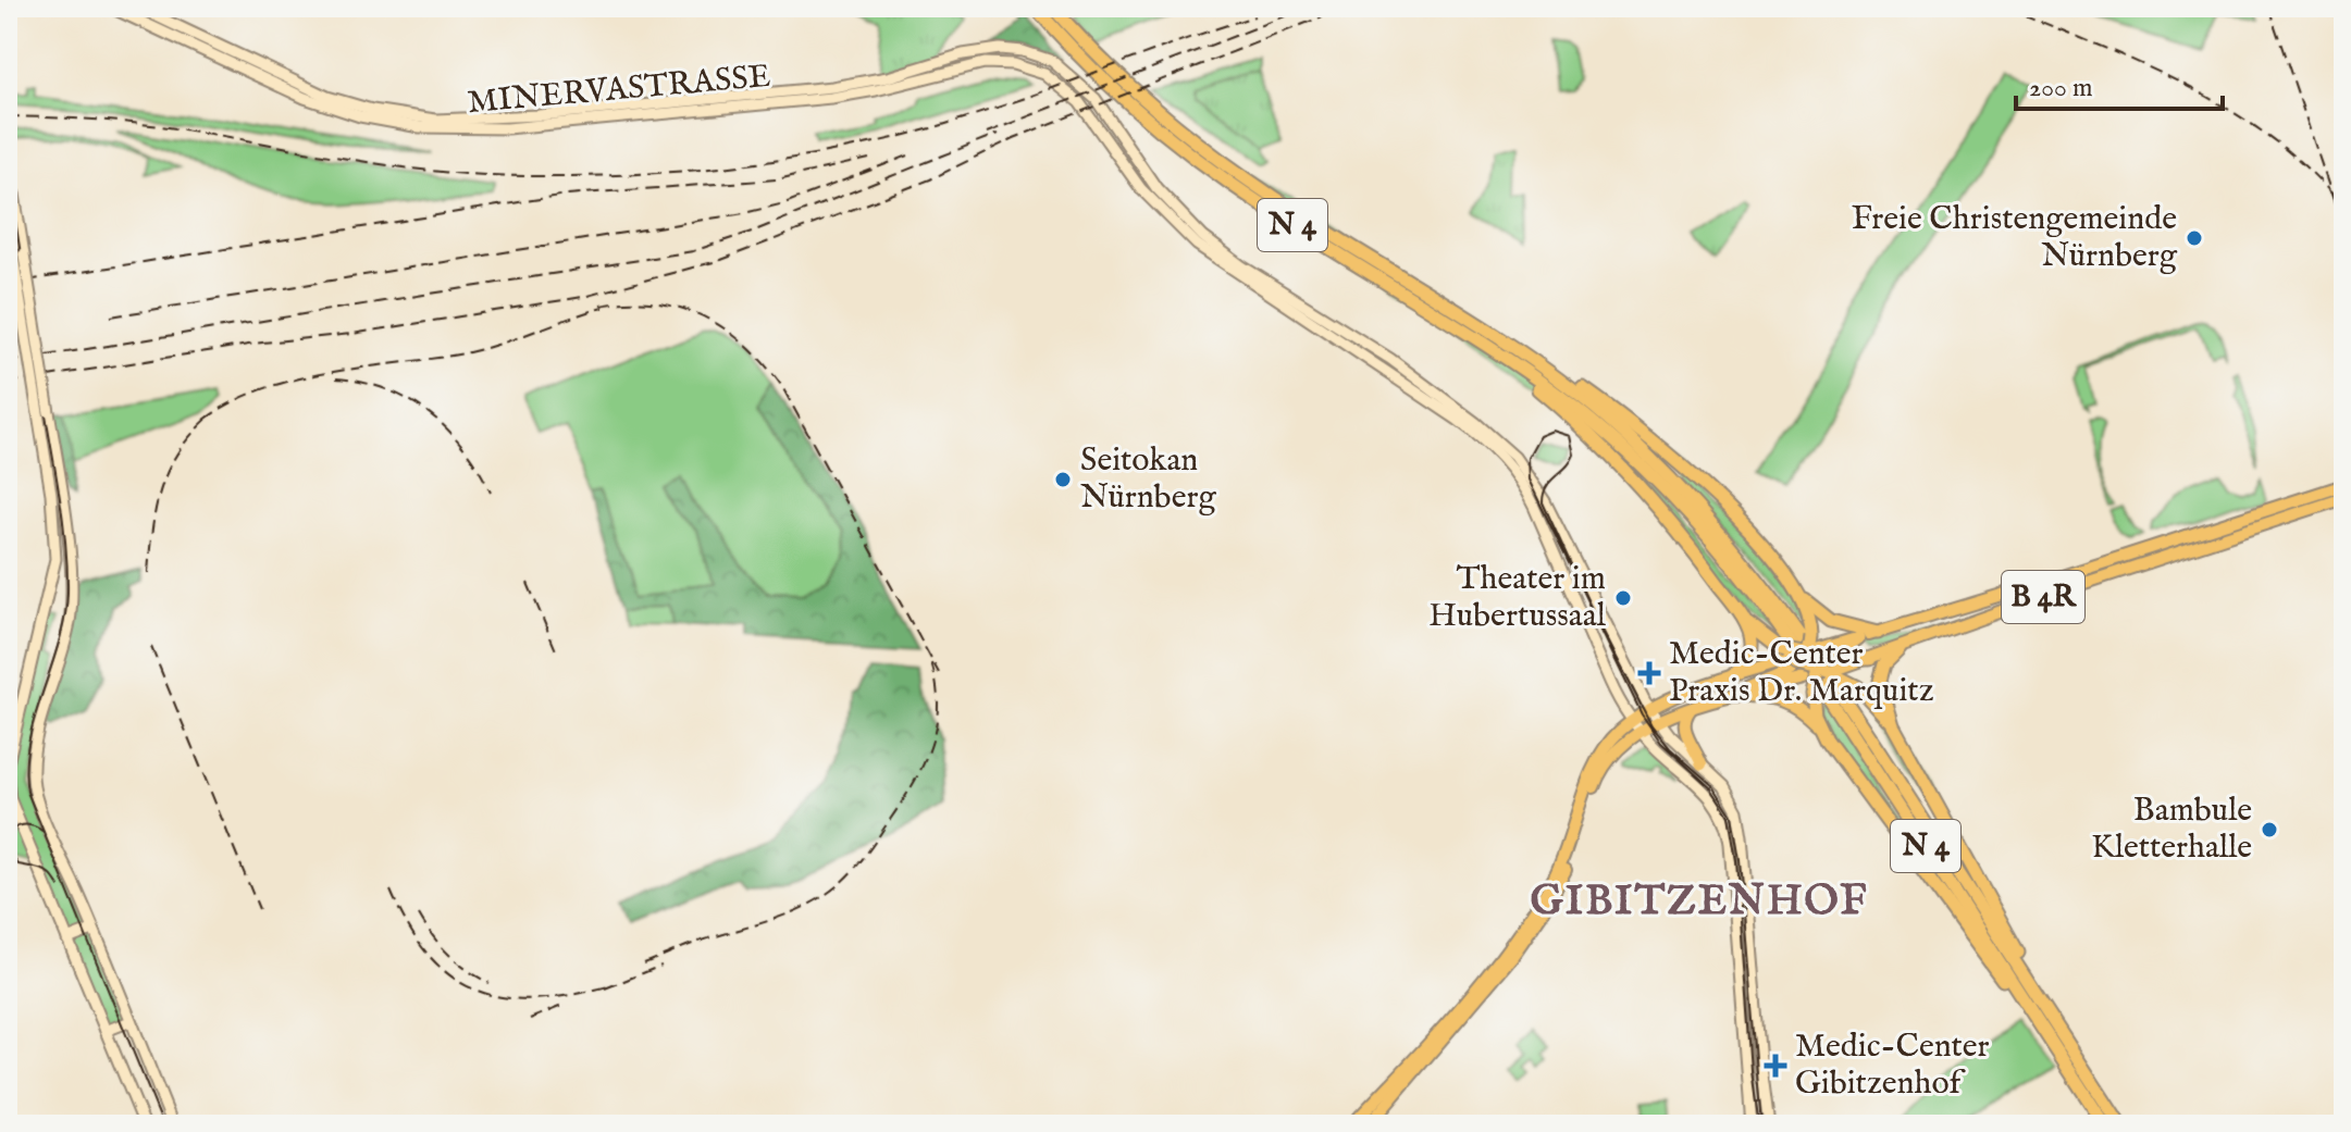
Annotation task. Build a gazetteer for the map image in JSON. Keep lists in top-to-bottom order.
{
  "streets": {
    "highway": ["N 4"],
    "main road": ["MINERVASTRASSE", "B 4R"]
  },
  "districts": ["GIBITZENHOF"],
  "places": {
    "other": [
      "Freie Christengemeinde Nürnberg",
      "Seitokan Nürnberg",
      "Theater im Hubertussaal",
      "Bambule Kletterhalle"
    ],
    "health": ["Medic-Center Praxis Dr. Marquitz", "Medic-Center Gibitzenhof"]
  },
  "scale_bar": "200 m"
}
